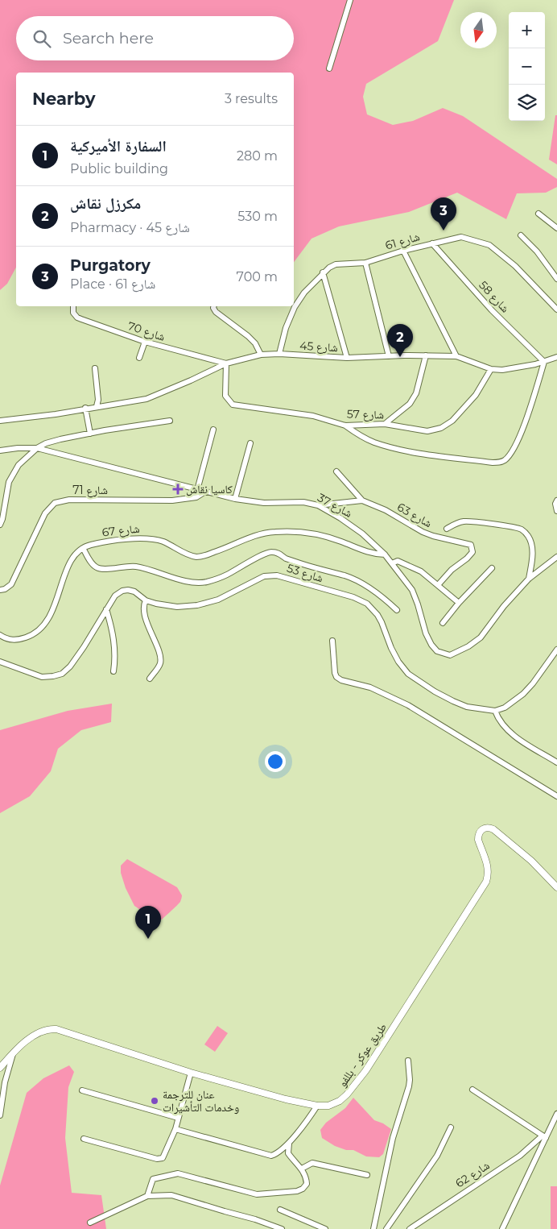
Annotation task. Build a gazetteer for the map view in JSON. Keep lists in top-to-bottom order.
{
  "streets": {
    "street": [
      "شارع 61",
      "شارع 58",
      "شارع 70",
      "شارع 45",
      "شارع 57",
      "شارع 71",
      "شارع 37",
      "شارع 63",
      "شارع 67",
      "شارع 53",
      "طريق عوكر - بللفو",
      "شارع 62"
    ]
  },
  "crossings": [
    ["شارع 61", "شارع 58"],
    ["شارع 61", "شارع 45"],
    ["شارع 58", "شارع 45"],
    ["شارع 70", "شارع 45"],
    ["شارع 70", "شارع 57"],
    ["شارع 45", "شارع 57"],
    ["شارع 71", "شارع 37"],
    ["شارع 37", "شارع 63"],
    ["شارع 37", "شارع 67"]
  ],
  "places": {
    "health": ["كاسيا نقاش"],
    "other": ["عنان للترجمة وخدمات التأشيرات"]
  },
  "north": "bottom",
  "page": {
    "map_buttons": ["+", "−"],
    "search": "Search here",
    "heading": ["Nearby", "3 results"],
    "list": [
      {
        "mark": "1",
        "name": "السفارة الأميركية",
        "note": "Public building",
        "value": "280 m"
      },
      {
        "mark": "2",
        "name": "مكرزل نقاش",
        "note": "Pharmacy · شارع 45",
        "value": "530 m"
      },
      {
        "mark": "3",
        "name": "Purgatory",
        "note": "Place · شارع 61",
        "value": "700 m"
      }
    ],
    "pins": ["3", "2", "1"]
  }
}
